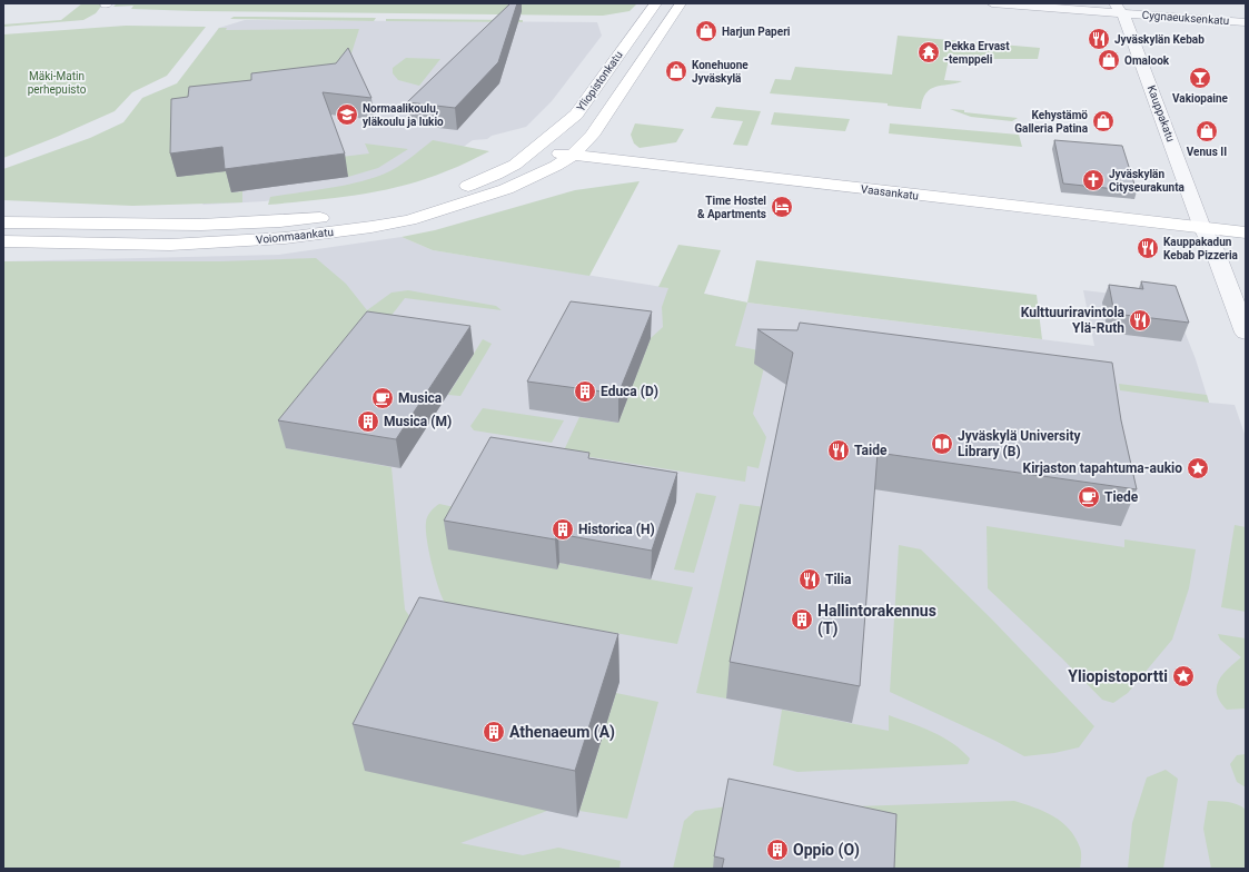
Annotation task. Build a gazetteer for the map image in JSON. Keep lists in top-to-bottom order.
{
  "streets": {
    "main road": ["Yliopistonkatu", "Vaasankatu", "Voionmaankatu"],
    "street": ["Cygnaeuksenkatu", "Kauppakatu"]
  },
  "crossings": [
    ["Cygnaeuksenkatu", "Kauppakatu"],
    ["Yliopistonkatu", "Vaasankatu"],
    ["Yliopistonkatu", "Voionmaankatu"],
    ["Kauppakatu", "Vaasankatu"],
    ["Vaasankatu", "Voionmaankatu"]
  ],
  "parks": ["Mäki-Matin perhepuisto"],
  "places": {
    "shop": [
      "Harjun Paperi",
      "Omalook",
      "Konehuone Jyväskylä",
      "Kehystämö Galleria Patina",
      "Venus II"
    ],
    "restaurant": [
      "Jyväskylän Kebab",
      "Kauppakadun Kebab Pizzeria",
      "Kulttuuriravintola Ylä-Ruth",
      "Taide",
      "Tilia"
    ],
    "temple": ["Pekka Ervast -temppeli"],
    "bar": ["Vakiopaine"],
    "school or university": ["Normaalikoulu, yläkoulu ja lukio"],
    "church": ["Jyväskylän Cityseurakunta"],
    "hotel": ["Time Hostel & Apartments"],
    "building": [
      "Educa (D)",
      "Musica (M)",
      "Historica (H)",
      "Hallintorakennus (T)",
      "Athenaeum (A)",
      "Oppio (O)"
    ],
    "cafe": ["Musica", "Tiede"],
    "library": ["Jyväskylä University Library (B)"],
    "place": ["Kirjaston tapahtuma-aukio", "Yliopistoportti"]
  }
}
